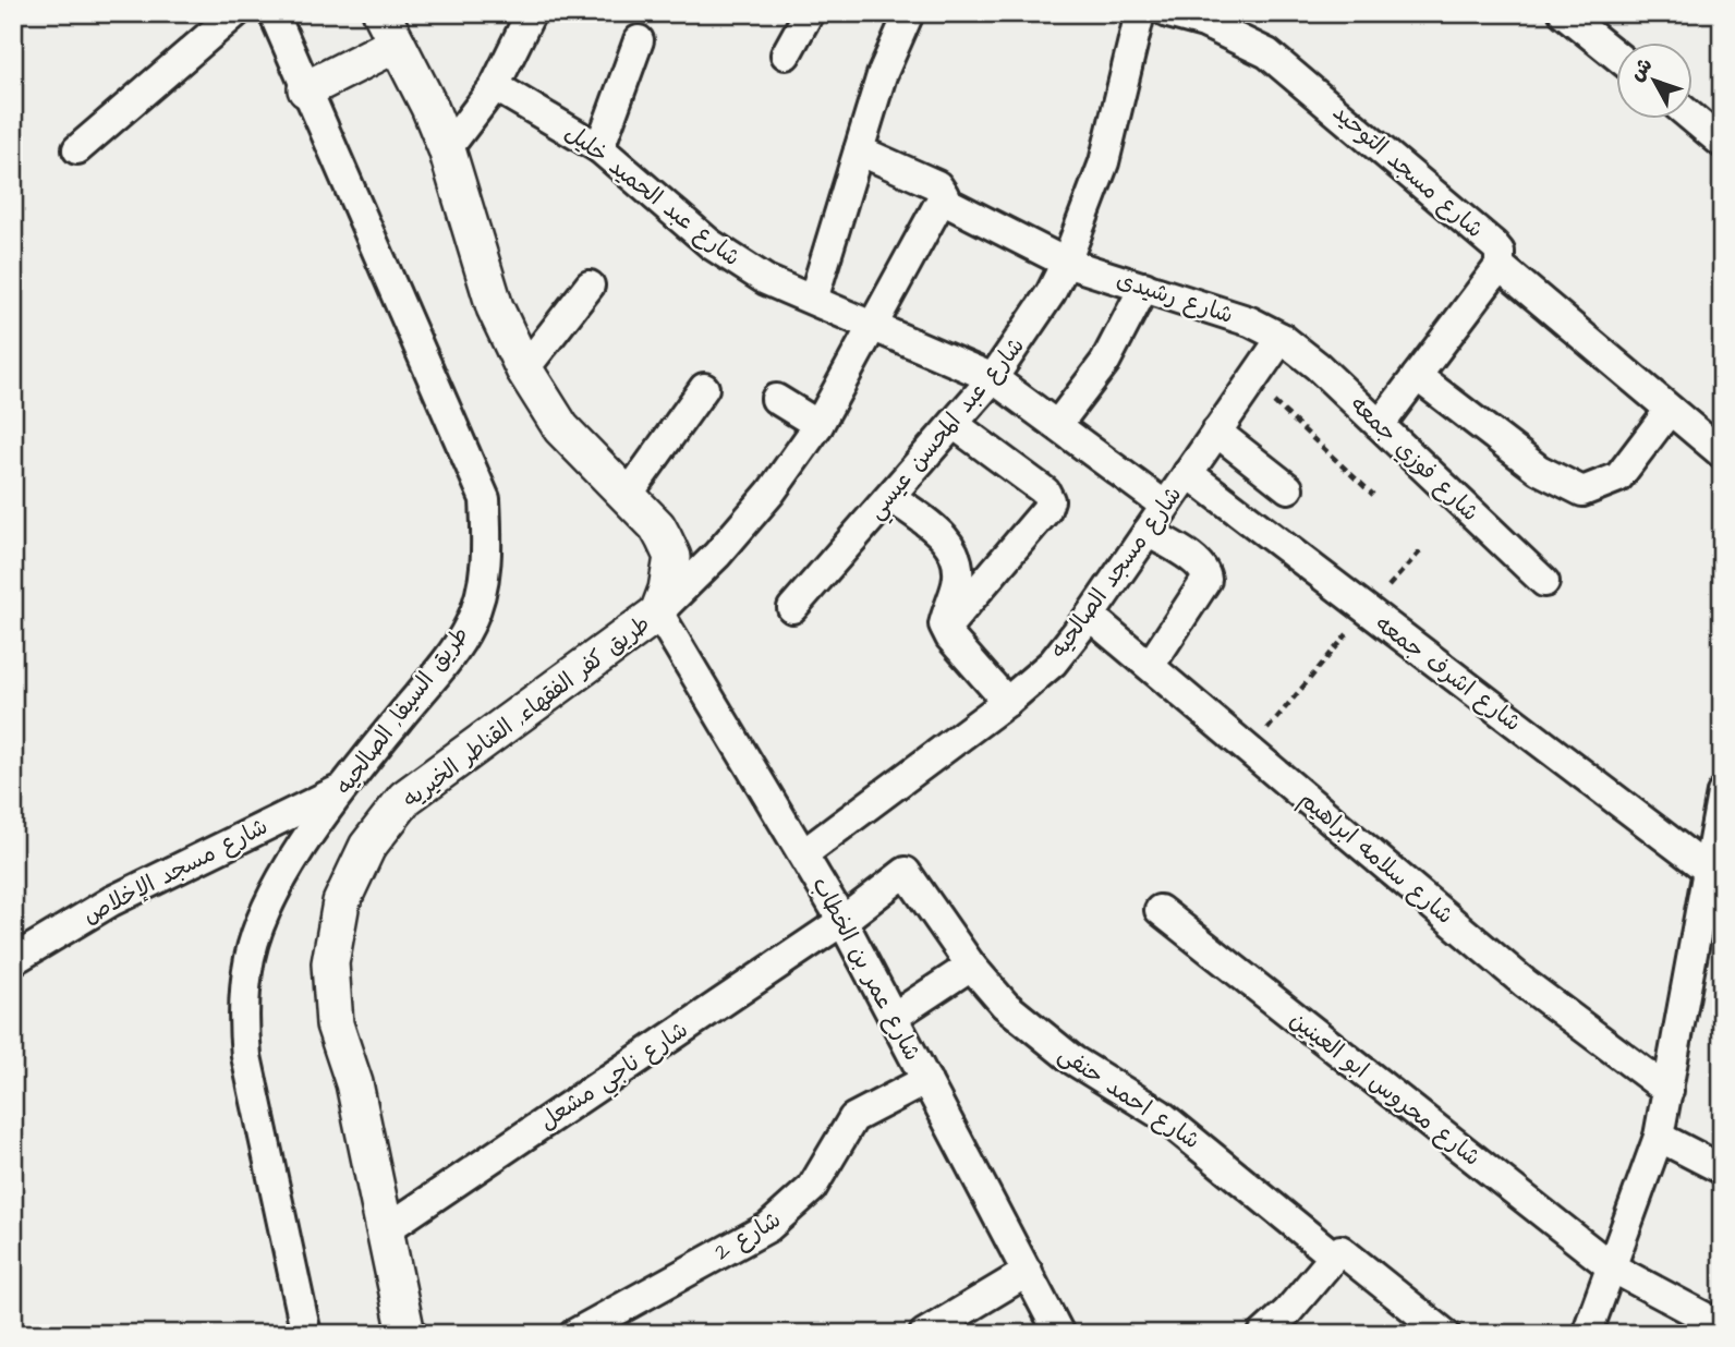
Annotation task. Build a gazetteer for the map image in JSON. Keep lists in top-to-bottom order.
{
  "streets": {
    "street": [
      "شارع مسجد التوحيد",
      "شارع عبد الحميد خليل",
      "شارع رشيدى",
      "شارع عبد المحسن عيسي",
      "شارع فوزي جمعه",
      "شارع مسجد الصالحيه",
      "شارع اشرف جمعه",
      "طريق السيفا, الصالحيه",
      "طريق كفر الفقهاء, القناطر الخيريه",
      "شارع سلامه ابراهيم",
      "شارع مسجد الإخلاص",
      "شارع عمر بن الخطاب",
      "شارع ناجي مشعل",
      "شارع محروس ابو العينين",
      "شارع احمد حنفى",
      "شارع 2"
    ]
  },
  "crossings": [
    ["شارع عبد الحميد خليل", "شارع عبد المحسن عيسي"],
    ["شارع عبد الحميد خليل", "شارع مسجد الصالحيه"],
    ["شارع رشيدى", "شارع عبد المحسن عيسي"],
    ["شارع رشيدى", "شارع فوزي جمعه"],
    ["شارع رشيدى", "شارع مسجد الصالحيه"],
    ["شارع فوزي جمعه", "شارع مسجد الصالحيه"],
    ["شارع مسجد الصالحيه", "شارع اشرف جمعه"],
    ["شارع مسجد الصالحيه", "شارع سلامه ابراهيم"],
    ["شارع مسجد الصالحيه", "شارع عمر بن الخطاب"],
    ["طريق السيفا, الصالحيه", "شارع مسجد الإخلاص"],
    ["طريق كفر الفقهاء, القناطر الخيريه", "شارع عمر بن الخطاب"],
    ["طريق كفر الفقهاء, القناطر الخيريه", "شارع ناجي مشعل"],
    ["شارع عمر بن الخطاب", "شارع ناجي مشعل"],
    ["شارع عمر بن الخطاب", "شارع احمد حنفى"],
    ["شارع عمر بن الخطاب", "شارع 2"],
    ["شارع ناجي مشعل", "شارع احمد حنفى"]
  ],
  "north": "top left"
}
